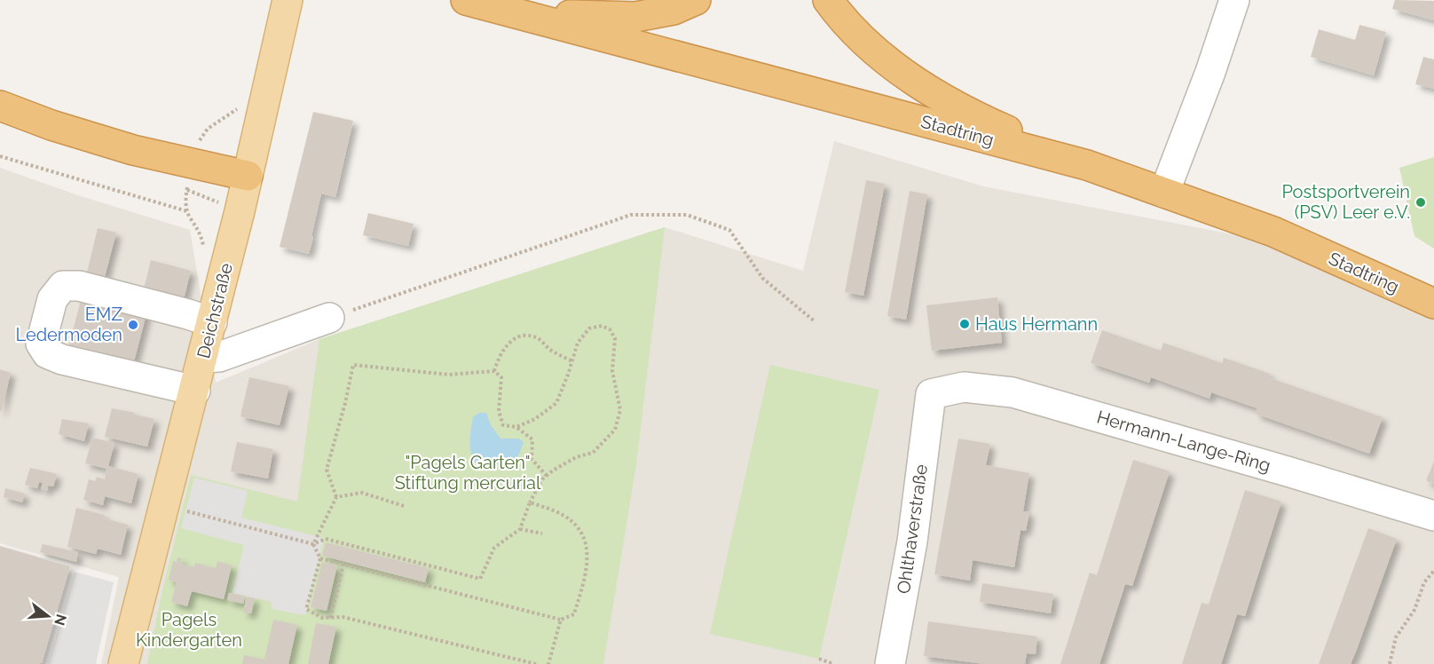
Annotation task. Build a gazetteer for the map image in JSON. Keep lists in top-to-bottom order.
{
  "streets": {
    "highway": ["Stadtring"],
    "main road": ["Deichstraße"],
    "street": ["Hermann-Lange-Ring", "Ohlthaverstraße"]
  },
  "crossings": [
    ["Hermann-Lange-Ring", "Ohlthaverstraße"]
  ],
  "parks": ["\"Pagels Garten\" Stiftung mercurial", "Pagels Kindergarten"],
  "places": ["Postsportverein (PSV) Leer e.V.", "Haus Hermann", "EMZ Ledermoden"],
  "north": "right"
}
